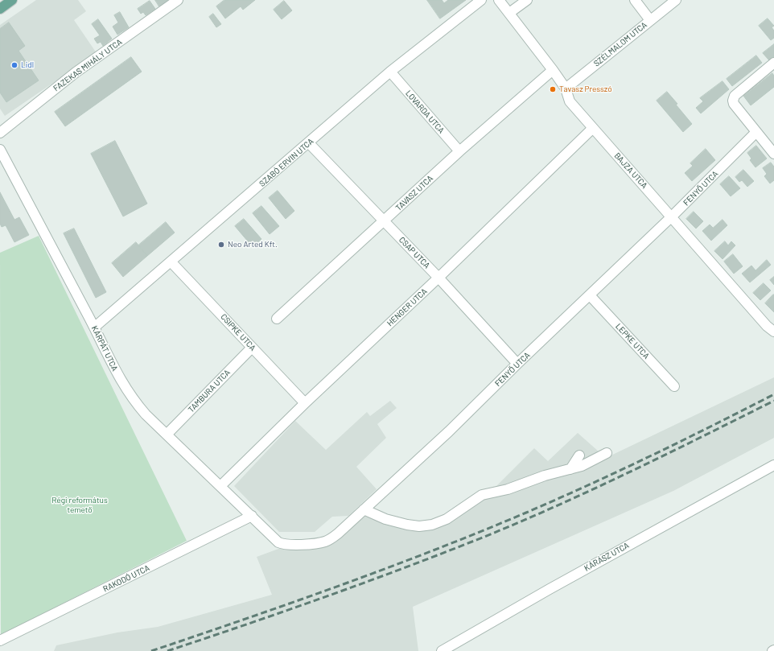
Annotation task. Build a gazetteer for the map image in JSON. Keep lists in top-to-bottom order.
{
  "streets": {
    "street": [
      "SZÉLMALOM UTCA",
      "FAZEKAS MIHÁLY UTCA",
      "LOVARDA UTCA",
      "SZABÓ ERVIN UTCA",
      "BAJZA UTCA",
      "FENYŐ UTCA",
      "TAVASZ UTCA",
      "CSAP UTCA",
      "HENGER UTCA",
      "CSIPKE UTCA",
      "LEPKE UTCA",
      "KÁRPÁT UTCA",
      "TAMBURA UTCA",
      "KÁRÁSZ UTCA",
      "RAKODÓ UTCA"
    ]
  },
  "crossings": [
    ["SZÉLMALOM UTCA", "BAJZA UTCA"],
    ["LOVARDA UTCA", "SZABÓ ERVIN UTCA"],
    ["LOVARDA UTCA", "TAVASZ UTCA"],
    ["SZABÓ ERVIN UTCA", "CSAP UTCA"],
    ["SZABÓ ERVIN UTCA", "CSIPKE UTCA"],
    ["SZABÓ ERVIN UTCA", "KÁRPÁT UTCA"],
    ["BAJZA UTCA", "FENYŐ UTCA"],
    ["BAJZA UTCA", "TAVASZ UTCA"],
    ["BAJZA UTCA", "HENGER UTCA"],
    ["FENYŐ UTCA", "CSAP UTCA"],
    ["FENYŐ UTCA", "LEPKE UTCA"],
    ["FENYŐ UTCA", "KÁRPÁT UTCA"],
    ["FENYŐ UTCA", "RAKODÓ UTCA"],
    ["TAVASZ UTCA", "CSAP UTCA"],
    ["CSAP UTCA", "HENGER UTCA"],
    ["HENGER UTCA", "CSIPKE UTCA"],
    ["HENGER UTCA", "KÁRPÁT UTCA"],
    ["CSIPKE UTCA", "TAMBURA UTCA"],
    ["KÁRPÁT UTCA", "TAMBURA UTCA"],
    ["KÁRPÁT UTCA", "RAKODÓ UTCA"]
  ],
  "parks": ["Régi református temető"],
  "places": ["Lidl", "Tavasz Presszó", "Neo Arted Kft."]
}
